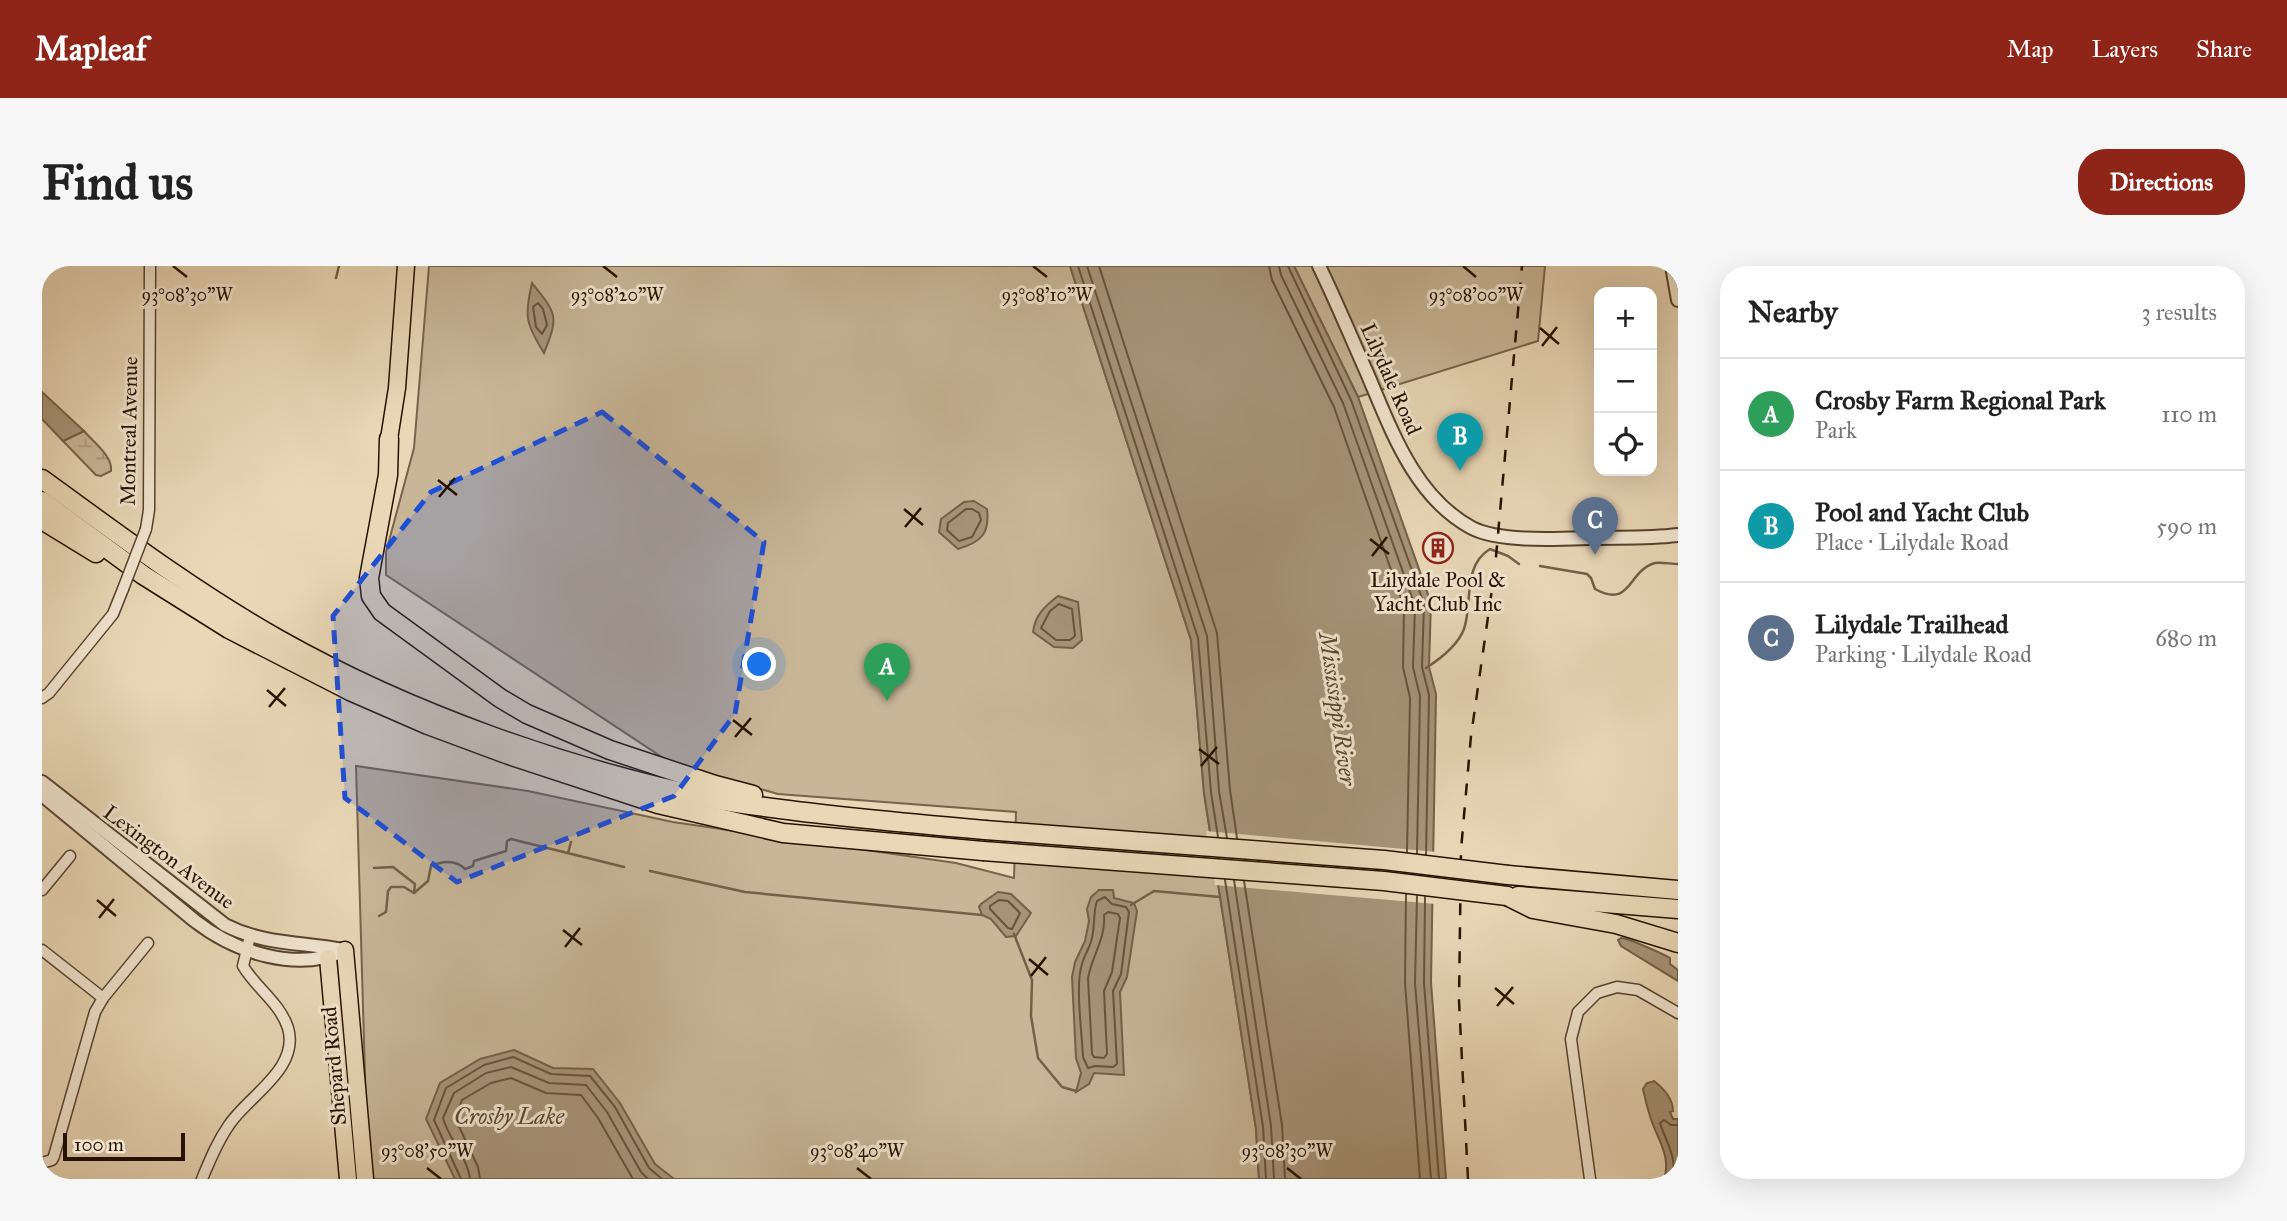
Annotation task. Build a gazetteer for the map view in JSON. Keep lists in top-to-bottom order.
{
  "streets": {
    "highway": ["Shepard Road"],
    "street": ["Lilydale Road", "Montreal Avenue", "Lexington Avenue"]
  },
  "crossings": [
    ["Lexington Avenue", "Shepard Road"]
  ],
  "water": ["Mississippi River", "Crosby Lake"],
  "places": {
    "building": ["Lilydale Pool & Yacht Club Inc"]
  },
  "scale_bar": "100 m",
  "page": {
    "header": "Mapleaf",
    "nav": ["Map", "Layers", "Share"],
    "buttons": "Directions",
    "title": "Find us",
    "heading": ["Nearby", "3 results"],
    "map_buttons": ["+", "−"],
    "list": [
      {
        "mark": "A",
        "name": "Crosby Farm Regional Park",
        "note": "Park",
        "value": "110 m"
      },
      {
        "mark": "B",
        "name": "Pool and Yacht Club",
        "note": "Place · Lilydale Road",
        "value": "590 m"
      },
      {
        "mark": "C",
        "name": "Lilydale Trailhead",
        "note": "Parking · Lilydale Road",
        "value": "680 m"
      }
    ],
    "pins": ["B", "C", "A"],
    "scale": "100 m"
  },
  "coordinates": [
    "93°08'10\"W",
    "93°08'30\"W",
    "93°08'20\"W",
    "93°08'00\"W",
    "93°08'50\"W",
    "93°08'40\"W"
  ]
}
